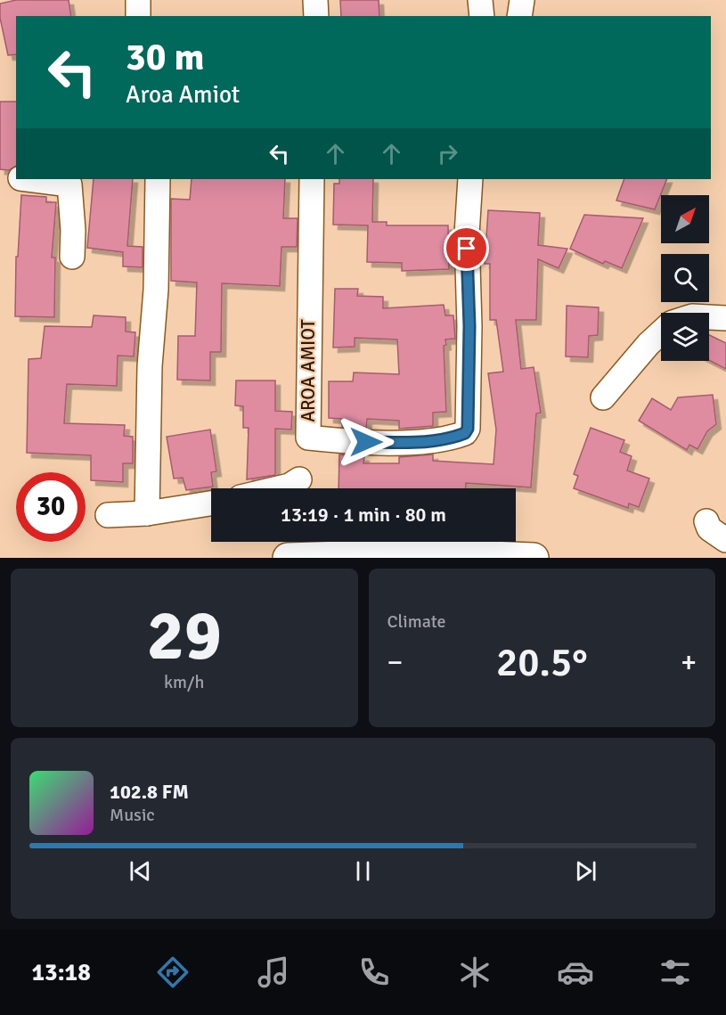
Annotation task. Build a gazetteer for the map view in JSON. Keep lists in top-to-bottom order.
{
  "streets": {
    "street": ["AROA AMIOT"]
  },
  "north": "top right",
  "page": {
    "turn": ["30 m", "Aroa Amiot"],
    "limit": "30",
    "trip": "13:19 · 1 min · 80 m",
    "tile": [
      ["29", "km/h"],
      "Climate"
    ],
    "heat": ["−", "20.5°", "+"],
    "song": ["102.8 FM", "Music"],
    "tabs": "13:18"
  }
}
